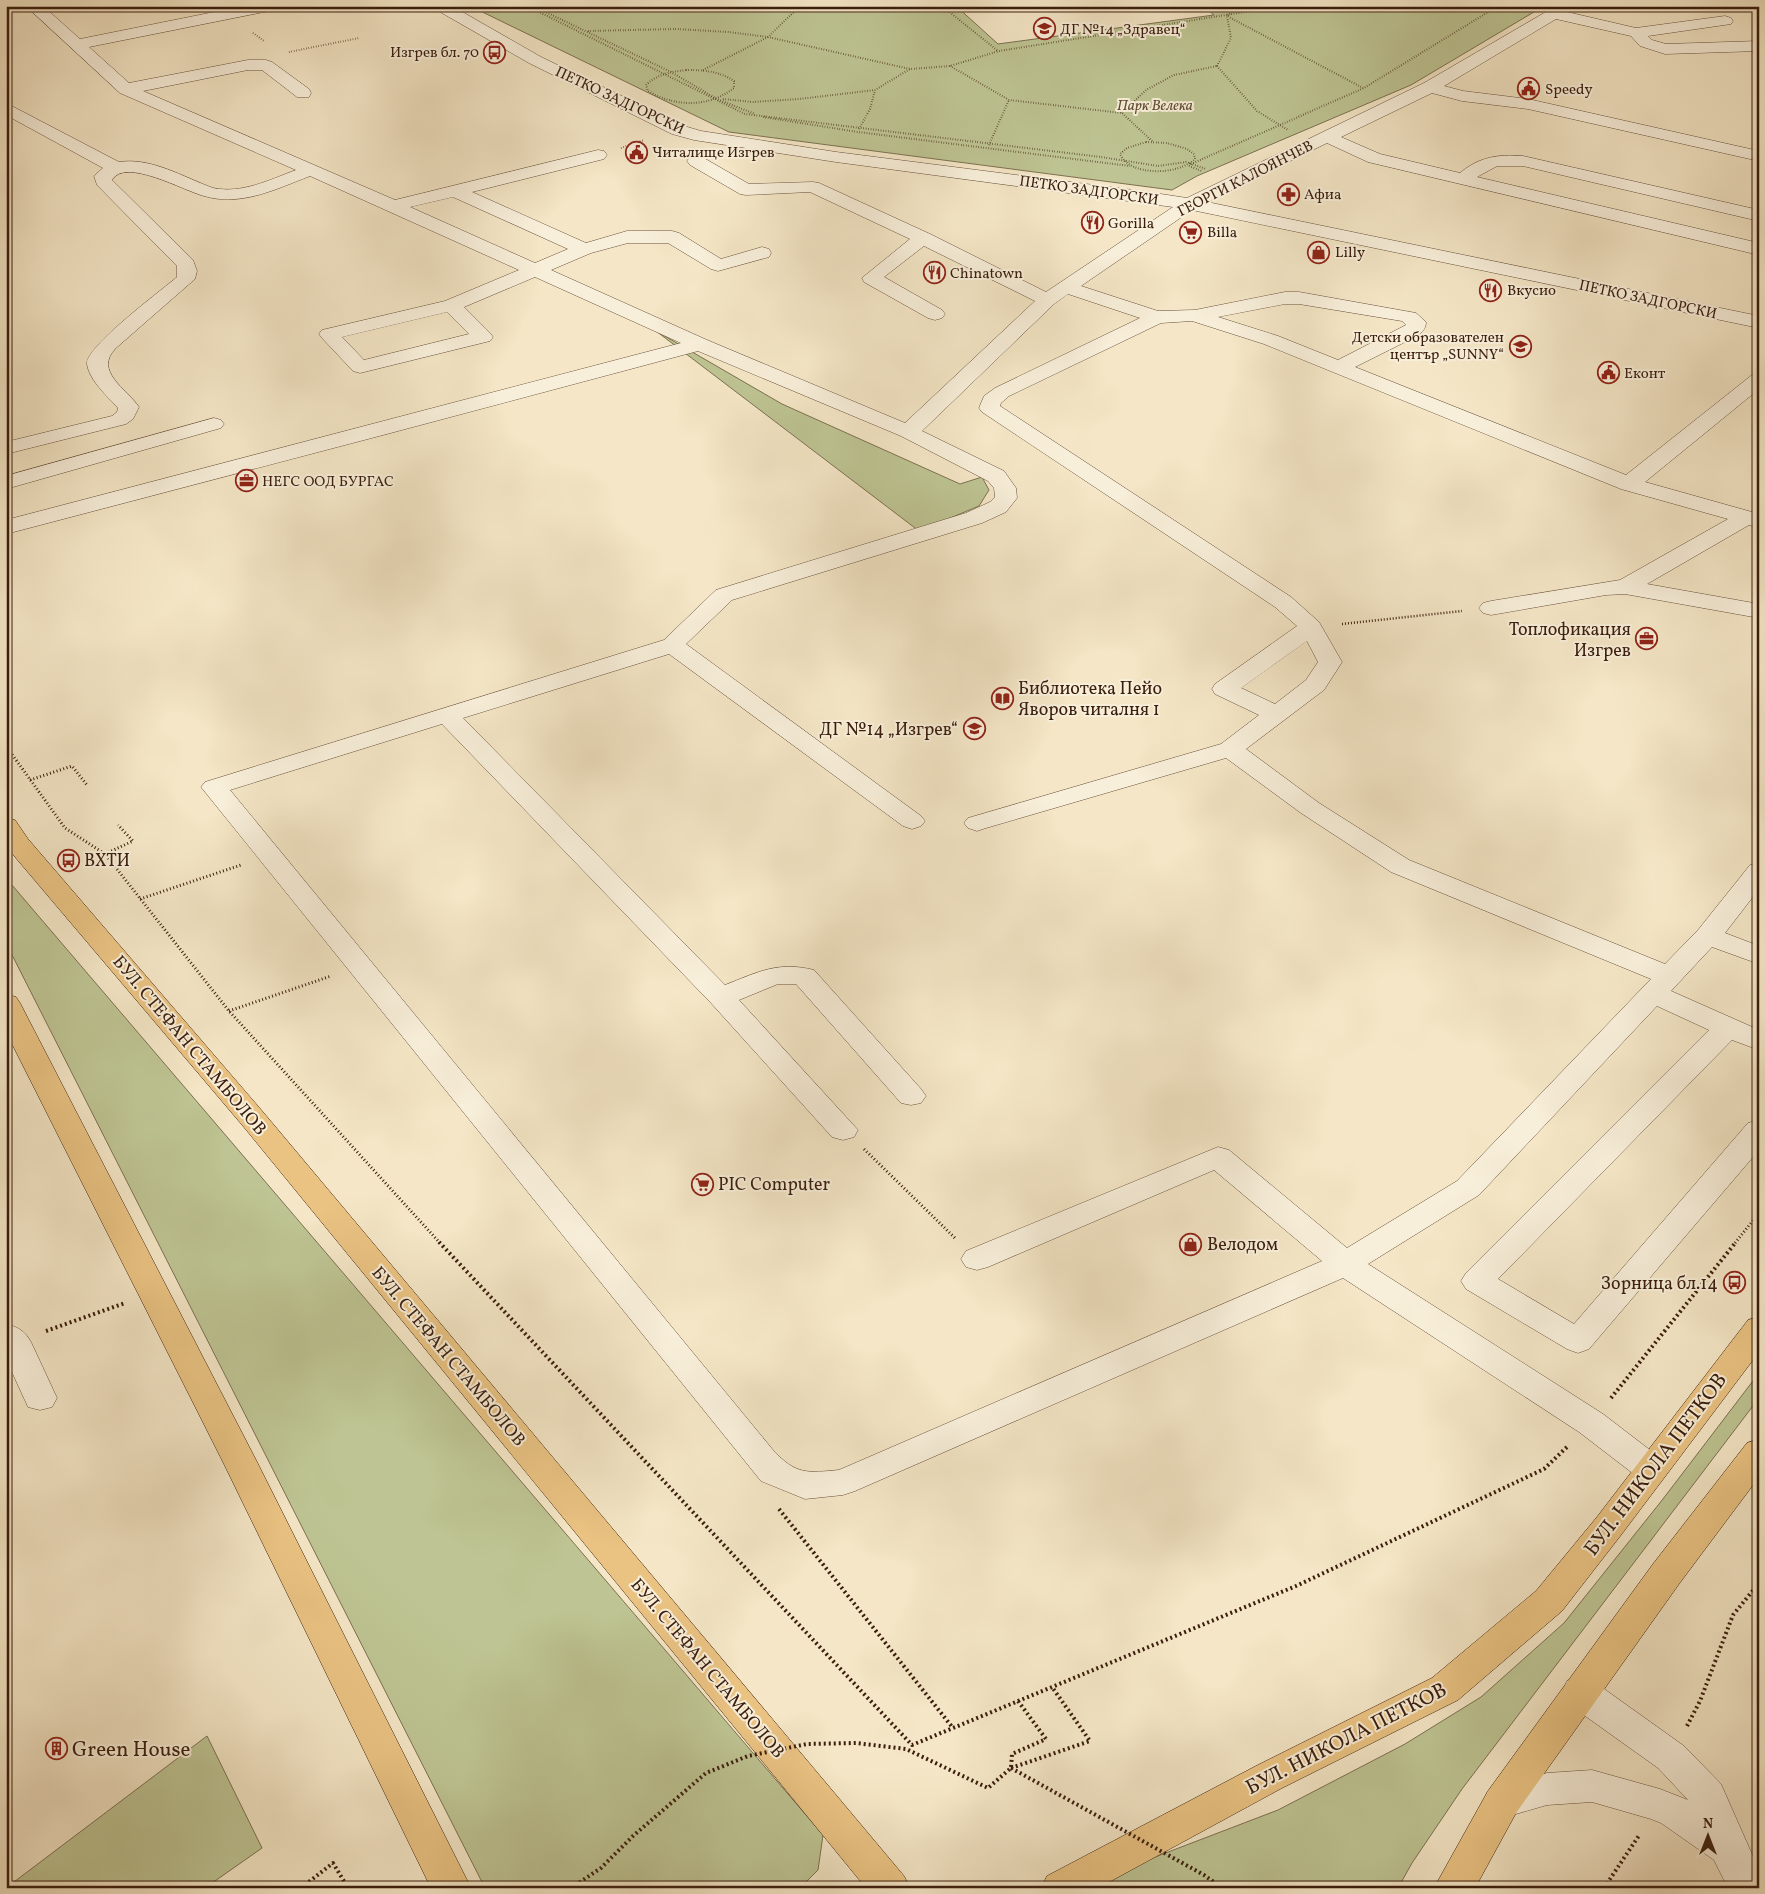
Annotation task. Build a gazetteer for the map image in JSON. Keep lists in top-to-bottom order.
{
  "streets": {
    "main road": ["БУЛ. СТЕФАН СТАМБОЛОВ", "БУЛ. НИКОЛА ПЕТКОВ"],
    "street": ["ПЕТКО ЗАДГОРСКИ", "ГЕОРГИ КАЛОЯНЧЕВ"]
  },
  "crossings": [
    ["ПЕТКО ЗАДГОРСКИ", "ГЕОРГИ КАЛОЯНЧЕВ"]
  ],
  "parks": ["Парк Велека"],
  "places": {
    "school or university": ["ДГ №14 „Здравец“", "Детски образователен център „SUNNY“", "ДГ №14 „Изгрев“"],
    "bus stop": ["Изгрев бл. 70", "ВХТИ", "Зорница бл.14"],
    "public building": ["Speedy", "Читалище Изгрев", "Еконт"],
    "pharmacy": ["Афиа"],
    "restaurant": ["Gorilla", "Chinatown", "Вкусио"],
    "supermarket": ["Billa", "PIC Computer"],
    "shop": ["Lilly", "Велодом"],
    "office": ["НЕГС ООД БУРГАС", "Топлофикация Изгрев"],
    "library": ["Библиотека Пейо Яворов читалня 1"],
    "building": ["Green House"]
  },
  "north": "top"
}
